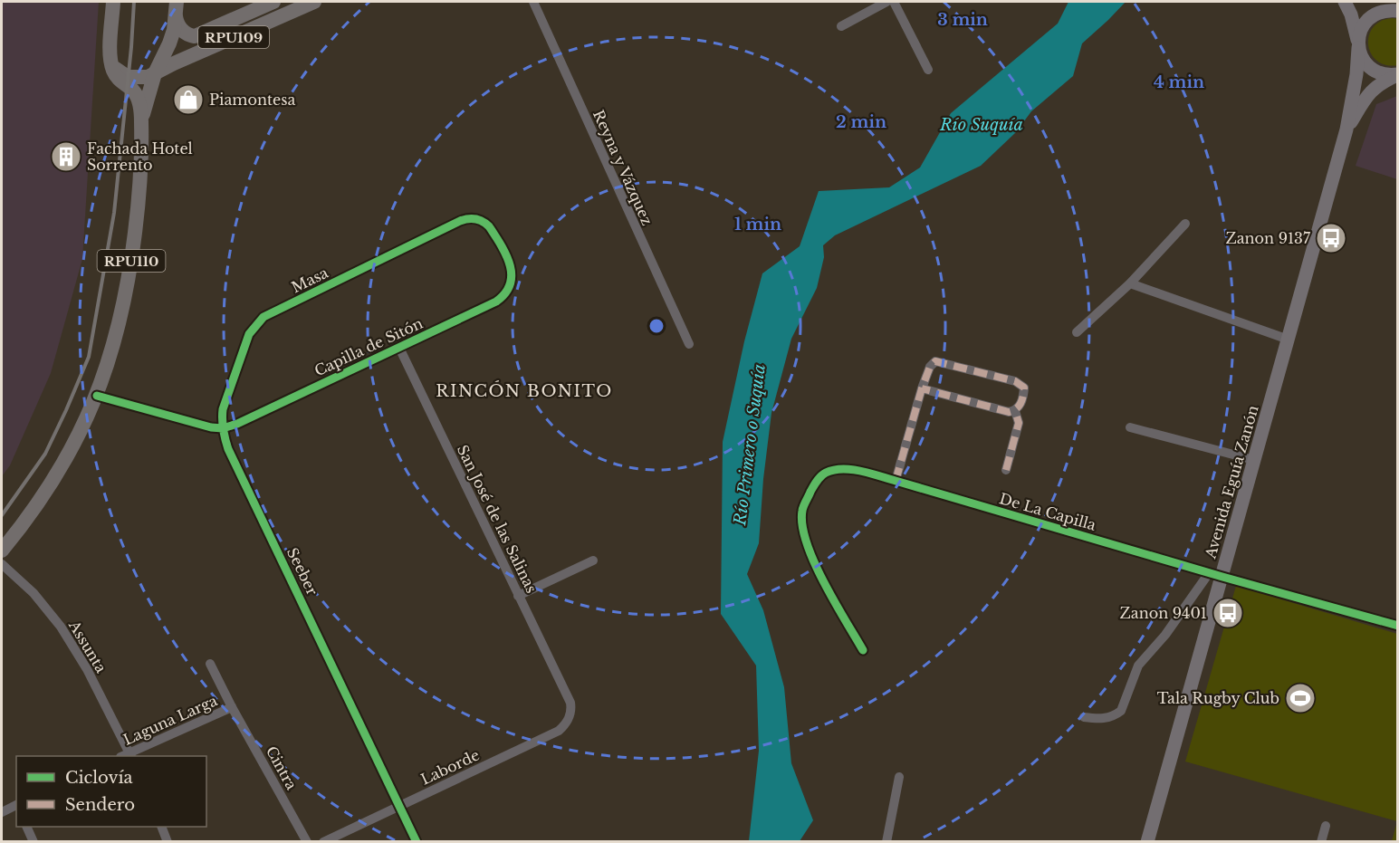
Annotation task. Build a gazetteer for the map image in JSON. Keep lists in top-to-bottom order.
{
  "streets": {
    "main road": ["RPU109", "RPU110", "Avenida Eguía Zanón"],
    "street": [
      "Reyna y Vázquez",
      "Masa",
      "Capilla de Sitón",
      "De La Capilla",
      "San José de las Salinas",
      "Seeber",
      "Assunta",
      "Laguna Larga",
      "Laborde",
      "Cintra"
    ]
  },
  "crossings": [
    ["RPU109", "RPU110"],
    ["Masa", "Capilla de Sitón"],
    ["Masa", "Seeber"],
    ["Capilla de Sitón", "San José de las Salinas"],
    ["Capilla de Sitón", "Seeber"],
    ["Avenida Eguía Zanón", "De La Capilla"],
    ["San José de las Salinas", "Laborde"],
    ["Seeber", "Laborde"],
    ["Assunta", "Laguna Larga"],
    ["Laguna Larga", "Cintra"]
  ],
  "districts": ["RINCÓN BONITO"],
  "water": ["Río Suquía", "Río Primero o Suquía"],
  "places": {
    "shop": ["Piamontesa"],
    "building": ["Fachada Hotel Sorrento"],
    "bus stop": ["Zanon 9137", "Zanon 9401"],
    "sports": ["Tala Rugby Club"]
  },
  "legend": ["Ciclovía", "Sendero"],
  "rings": [
    "3 min",
    "4 min",
    "2 min",
    "1 min"
  ]
}
